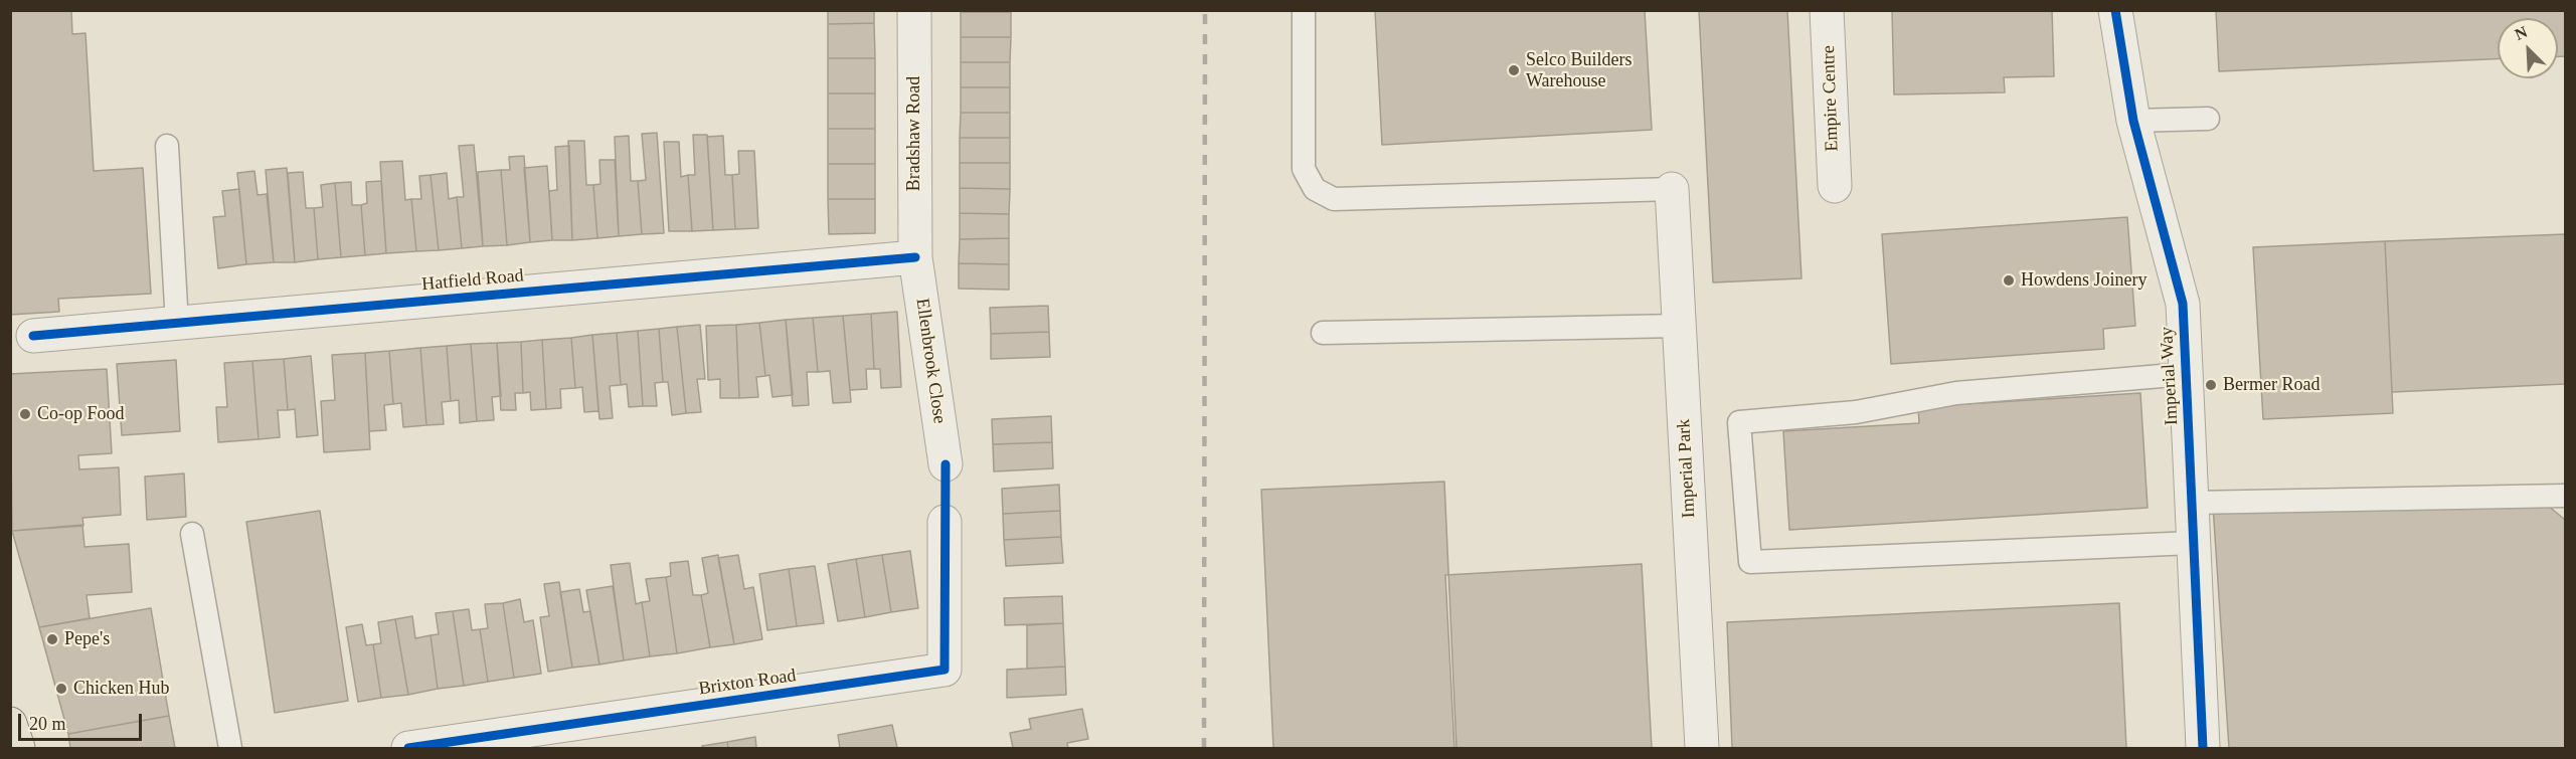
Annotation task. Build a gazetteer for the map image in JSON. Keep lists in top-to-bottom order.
{
  "streets": {
    "street": [
      "Empire Centre",
      "Bradshaw Road",
      "Hatfield Road",
      "Ellenbrook Close",
      "Imperial Way",
      "Imperial Park",
      "Brixton Road"
    ]
  },
  "crossings": [
    ["Bradshaw Road", "Hatfield Road"],
    ["Bradshaw Road", "Ellenbrook Close"],
    ["Hatfield Road", "Ellenbrook Close"]
  ],
  "places": [
    "Selco Builders Warehouse",
    "Howdens Joinery",
    "Bermer Road",
    "Co-op Food",
    "Pepe's",
    "Chicken Hub"
  ],
  "scale_bar": "20 m",
  "north": "top left"
}
